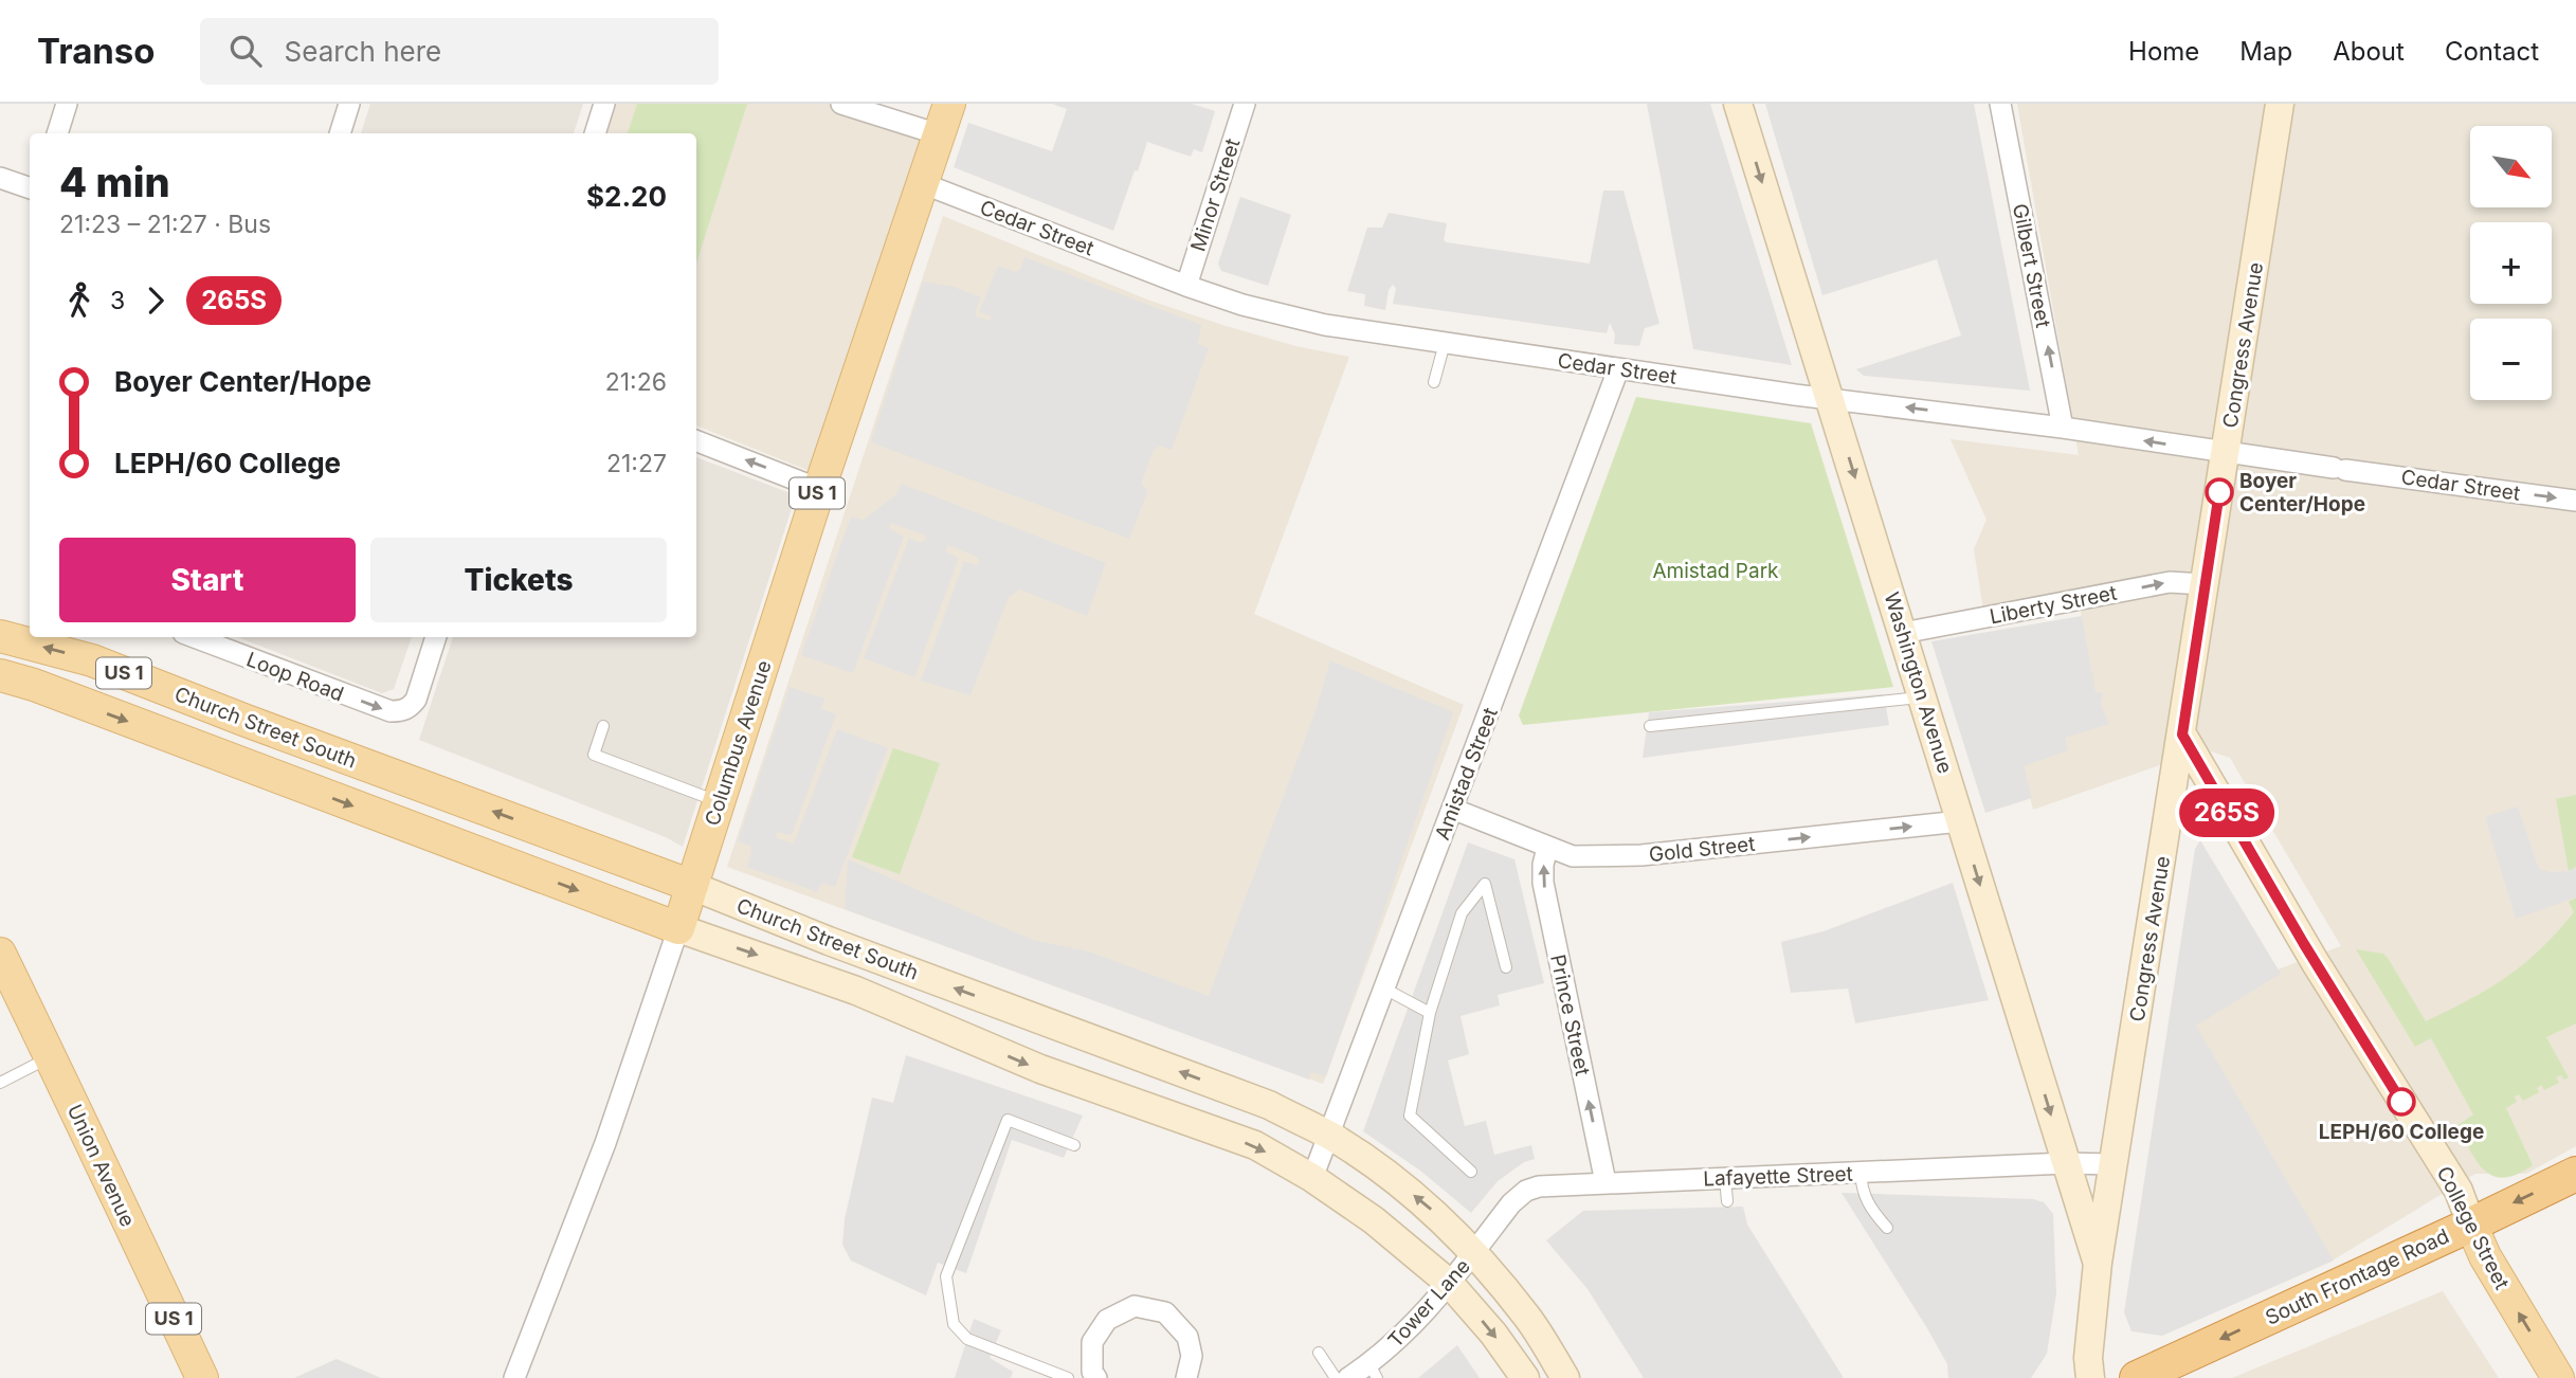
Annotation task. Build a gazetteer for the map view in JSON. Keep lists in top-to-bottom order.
{
  "streets": {
    "highway": ["South Frontage Road"],
    "main road": [
      "Congress Avenue",
      "US 1",
      "Washington Avenue",
      "Church Street South",
      "Columbus Avenue",
      "Union Avenue",
      "College Street"
    ],
    "street": [
      "Minor Street",
      "Cedar Street",
      "Gilbert Street",
      "Liberty Street",
      "Loop Road",
      "Amistad Street",
      "Gold Street",
      "Prince Street",
      "Lafayette Street",
      "Tower Lane"
    ]
  },
  "crossings": [
    ["Minor Street", "Cedar Street"],
    ["Cedar Street", "Gilbert Street"],
    ["Cedar Street", "Congress Avenue"],
    ["Cedar Street", "Washington Avenue"],
    ["Cedar Street", "Columbus Avenue"],
    ["Cedar Street", "Amistad Street"],
    ["Congress Avenue", "Liberty Street"],
    ["Congress Avenue", "Washington Avenue"],
    ["Congress Avenue", "Lafayette Street"],
    ["Congress Avenue", "College Street"],
    ["US 1", "Church Street South"],
    ["Liberty Street", "Washington Avenue"],
    ["Washington Avenue", "Gold Street"],
    ["Washington Avenue", "Lafayette Street"],
    ["Church Street South", "Columbus Avenue"],
    ["Church Street South", "Amistad Street"],
    ["Church Street South", "Lafayette Street"],
    ["Church Street South", "Tower Lane"],
    ["Amistad Street", "Gold Street"],
    ["Gold Street", "Prince Street"],
    ["Prince Street", "Lafayette Street"],
    ["Lafayette Street", "Tower Lane"],
    ["College Street", "South Frontage Road"]
  ],
  "one_way": [
    "Gilbert Street",
    "Liberty Street",
    "Washington Avenue",
    "Gold Street",
    "Prince Street",
    "South Frontage Road"
  ],
  "parks": ["Amistad Park"],
  "places": ["Boyer Center/Hope", "LEPH/60 College"],
  "lines": ["bus line 265S"],
  "north": "bottom right",
  "page": {
    "header": "Transo",
    "search": "Search here",
    "nav": [
      "Home",
      "Map",
      "About",
      "Contact"
    ],
    "on_map": "265S",
    "map_buttons": ["+", "−"],
    "heading": ["4 min", "21:23 – 21:27 · Bus", "$2.20"],
    "legs": ["3", "265S"],
    "list": [
      {
        "name": "Boyer Center/Hope",
        "value": "21:26"
      },
      {
        "name": "LEPH/60 College",
        "value": "21:27"
      }
    ],
    "buttons": ["Start", "Tickets"]
  }
}
